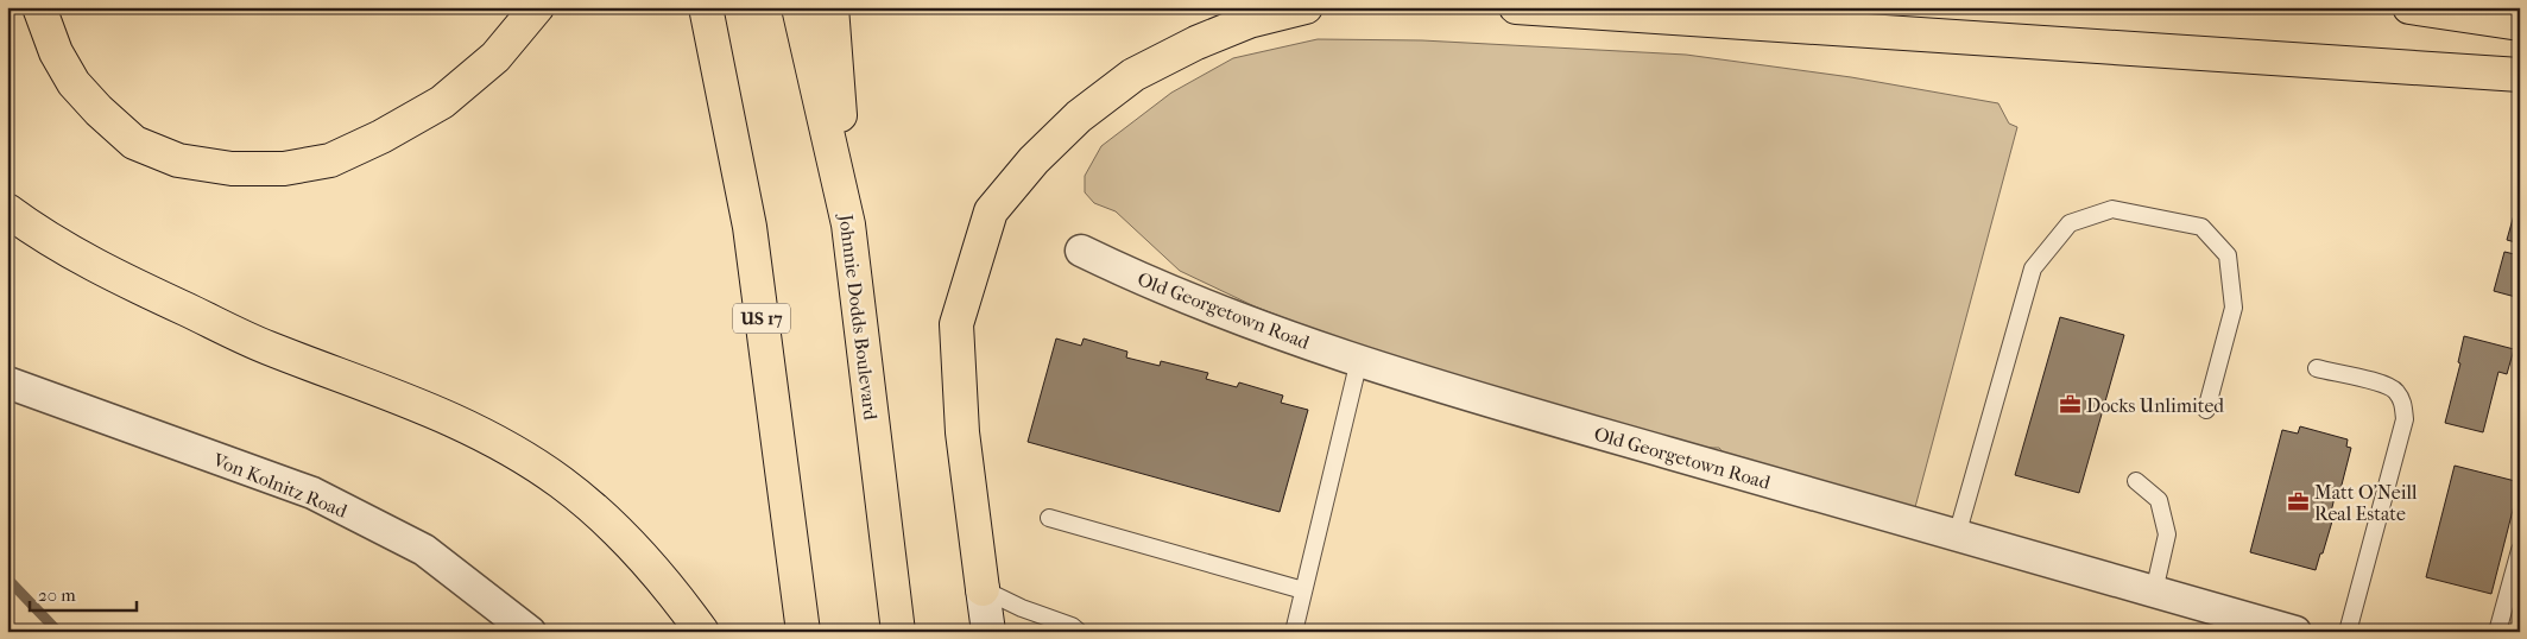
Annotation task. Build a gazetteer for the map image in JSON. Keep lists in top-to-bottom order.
{
  "streets": {
    "highway": ["Johnnie Dodds Boulevard", "US 17"],
    "street": ["Old Georgetown Road", "Von Kolnitz Road"]
  },
  "places": {
    "office": ["Docks Unlimited", "Matt O'Neill Real Estate"]
  },
  "scale_bar": "20 m"
}
